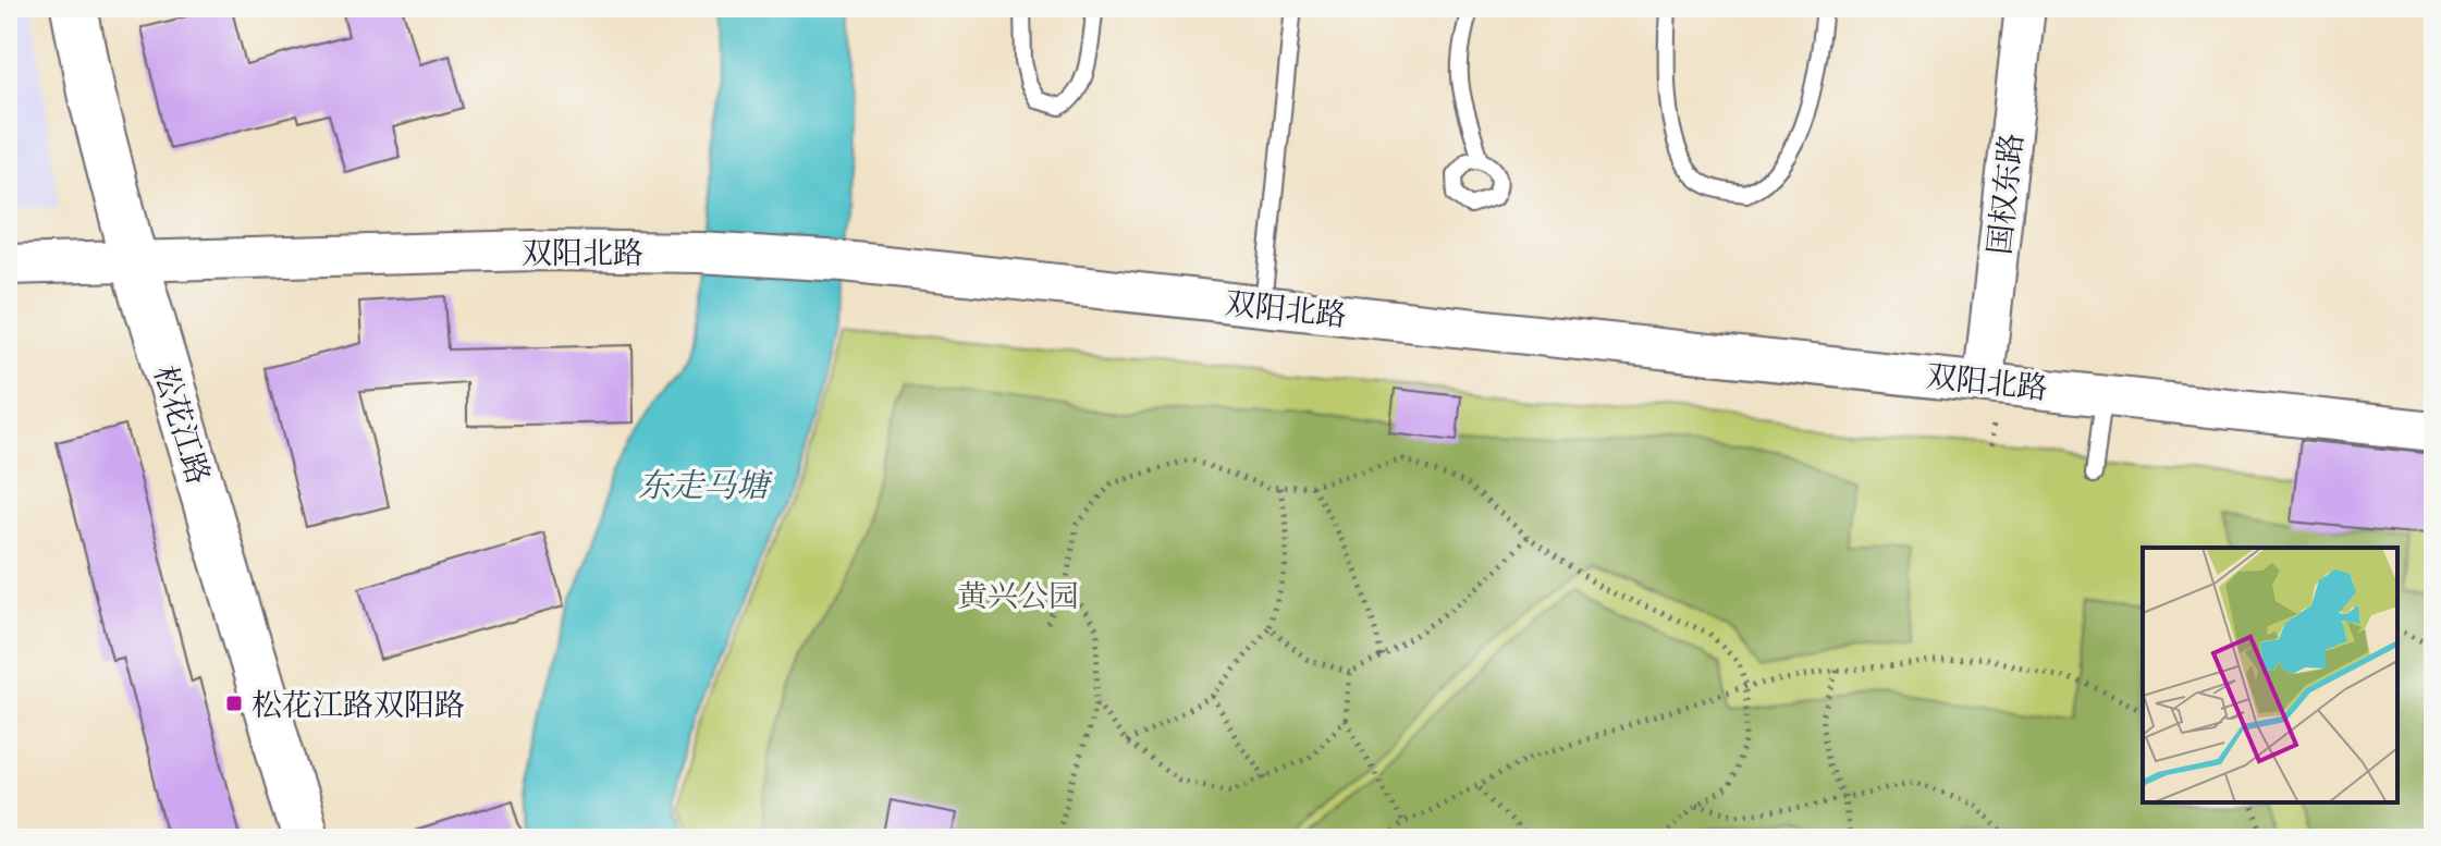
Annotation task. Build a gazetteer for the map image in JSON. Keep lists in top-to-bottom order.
{
  "streets": {
    "main road": ["松花江路"],
    "street": ["国权东路", "双阳北路"]
  },
  "crossings": [
    ["国权东路", "双阳北路"],
    ["双阳北路", "松花江路"]
  ],
  "water": ["东走马塘"],
  "parks": ["黄兴公园"],
  "places": {
    "transit": ["松花江路双阳路"]
  }
}
